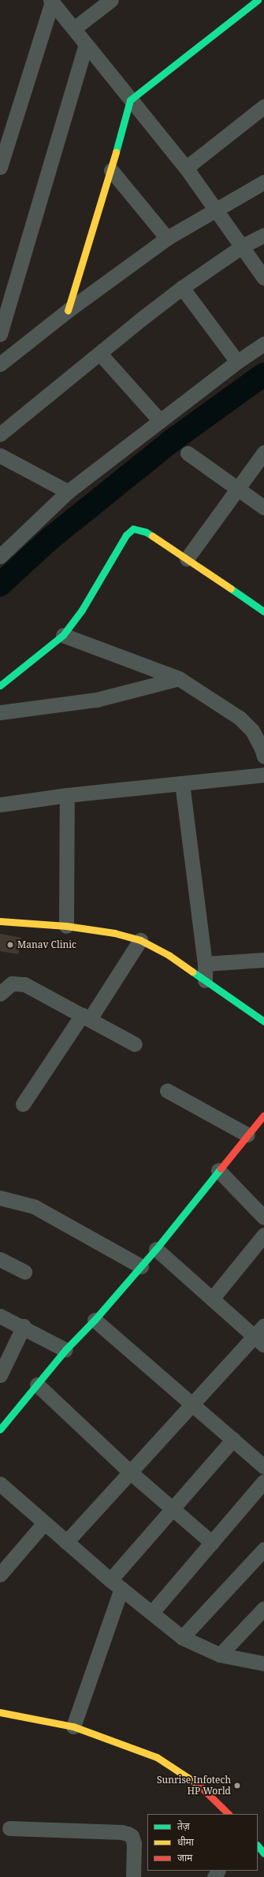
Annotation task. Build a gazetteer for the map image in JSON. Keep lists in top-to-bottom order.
{
  "places": ["Manav Clinic", "Sunrise Infotech HP World"],
  "legend": ["तेज़", "धीमा", "जाम"]
}
